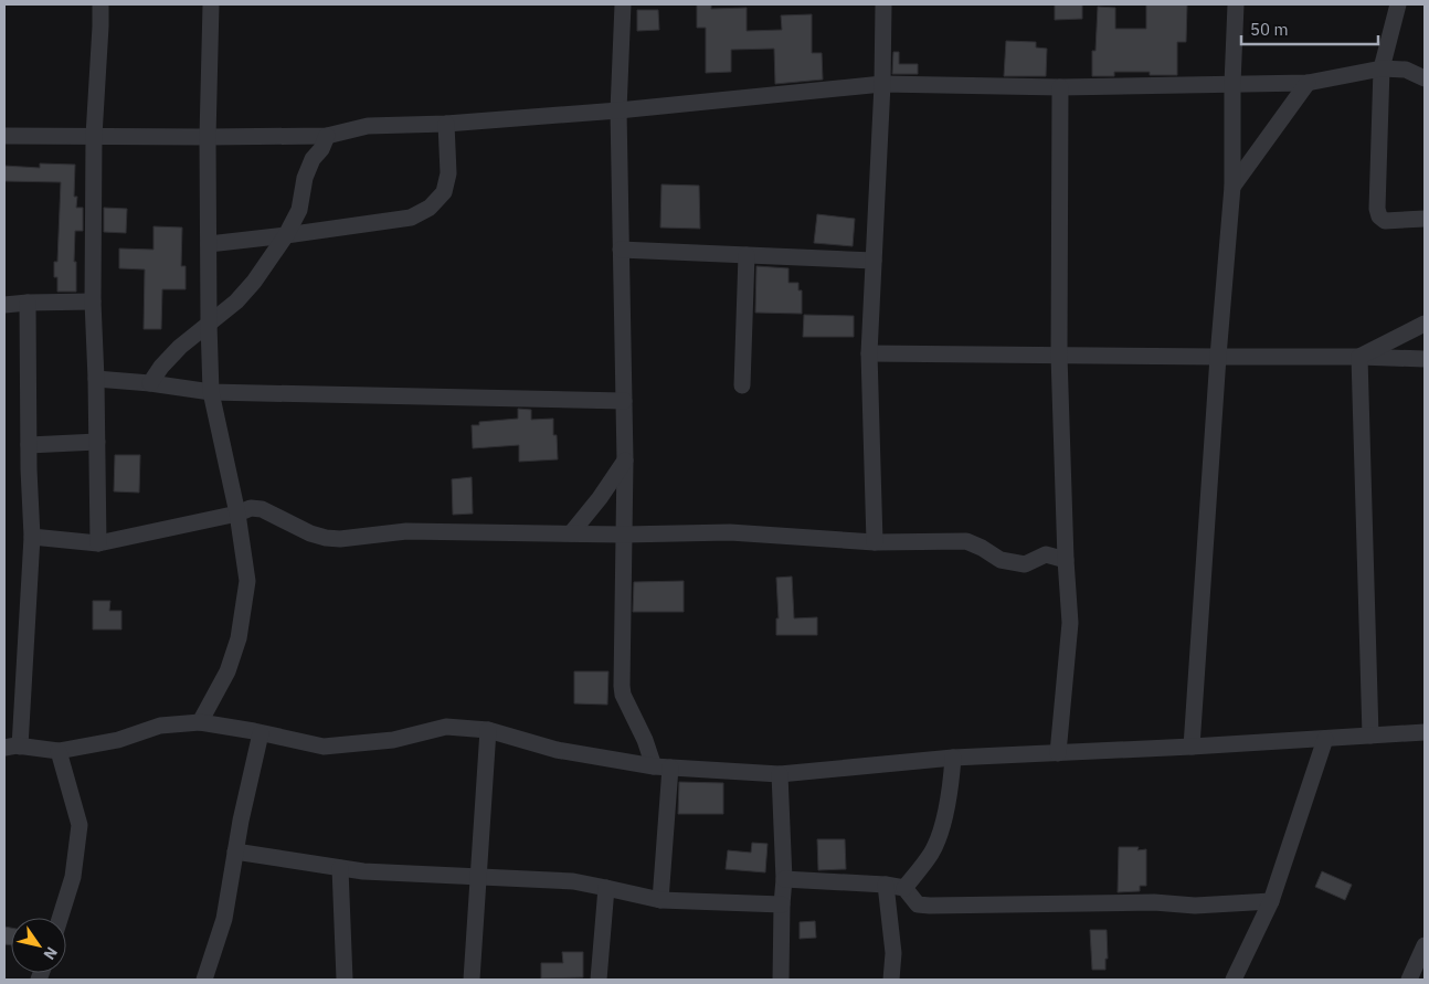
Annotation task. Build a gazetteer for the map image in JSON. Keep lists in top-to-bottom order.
{
  "scale_bar": "50 m",
  "north": "bottom right"
}
